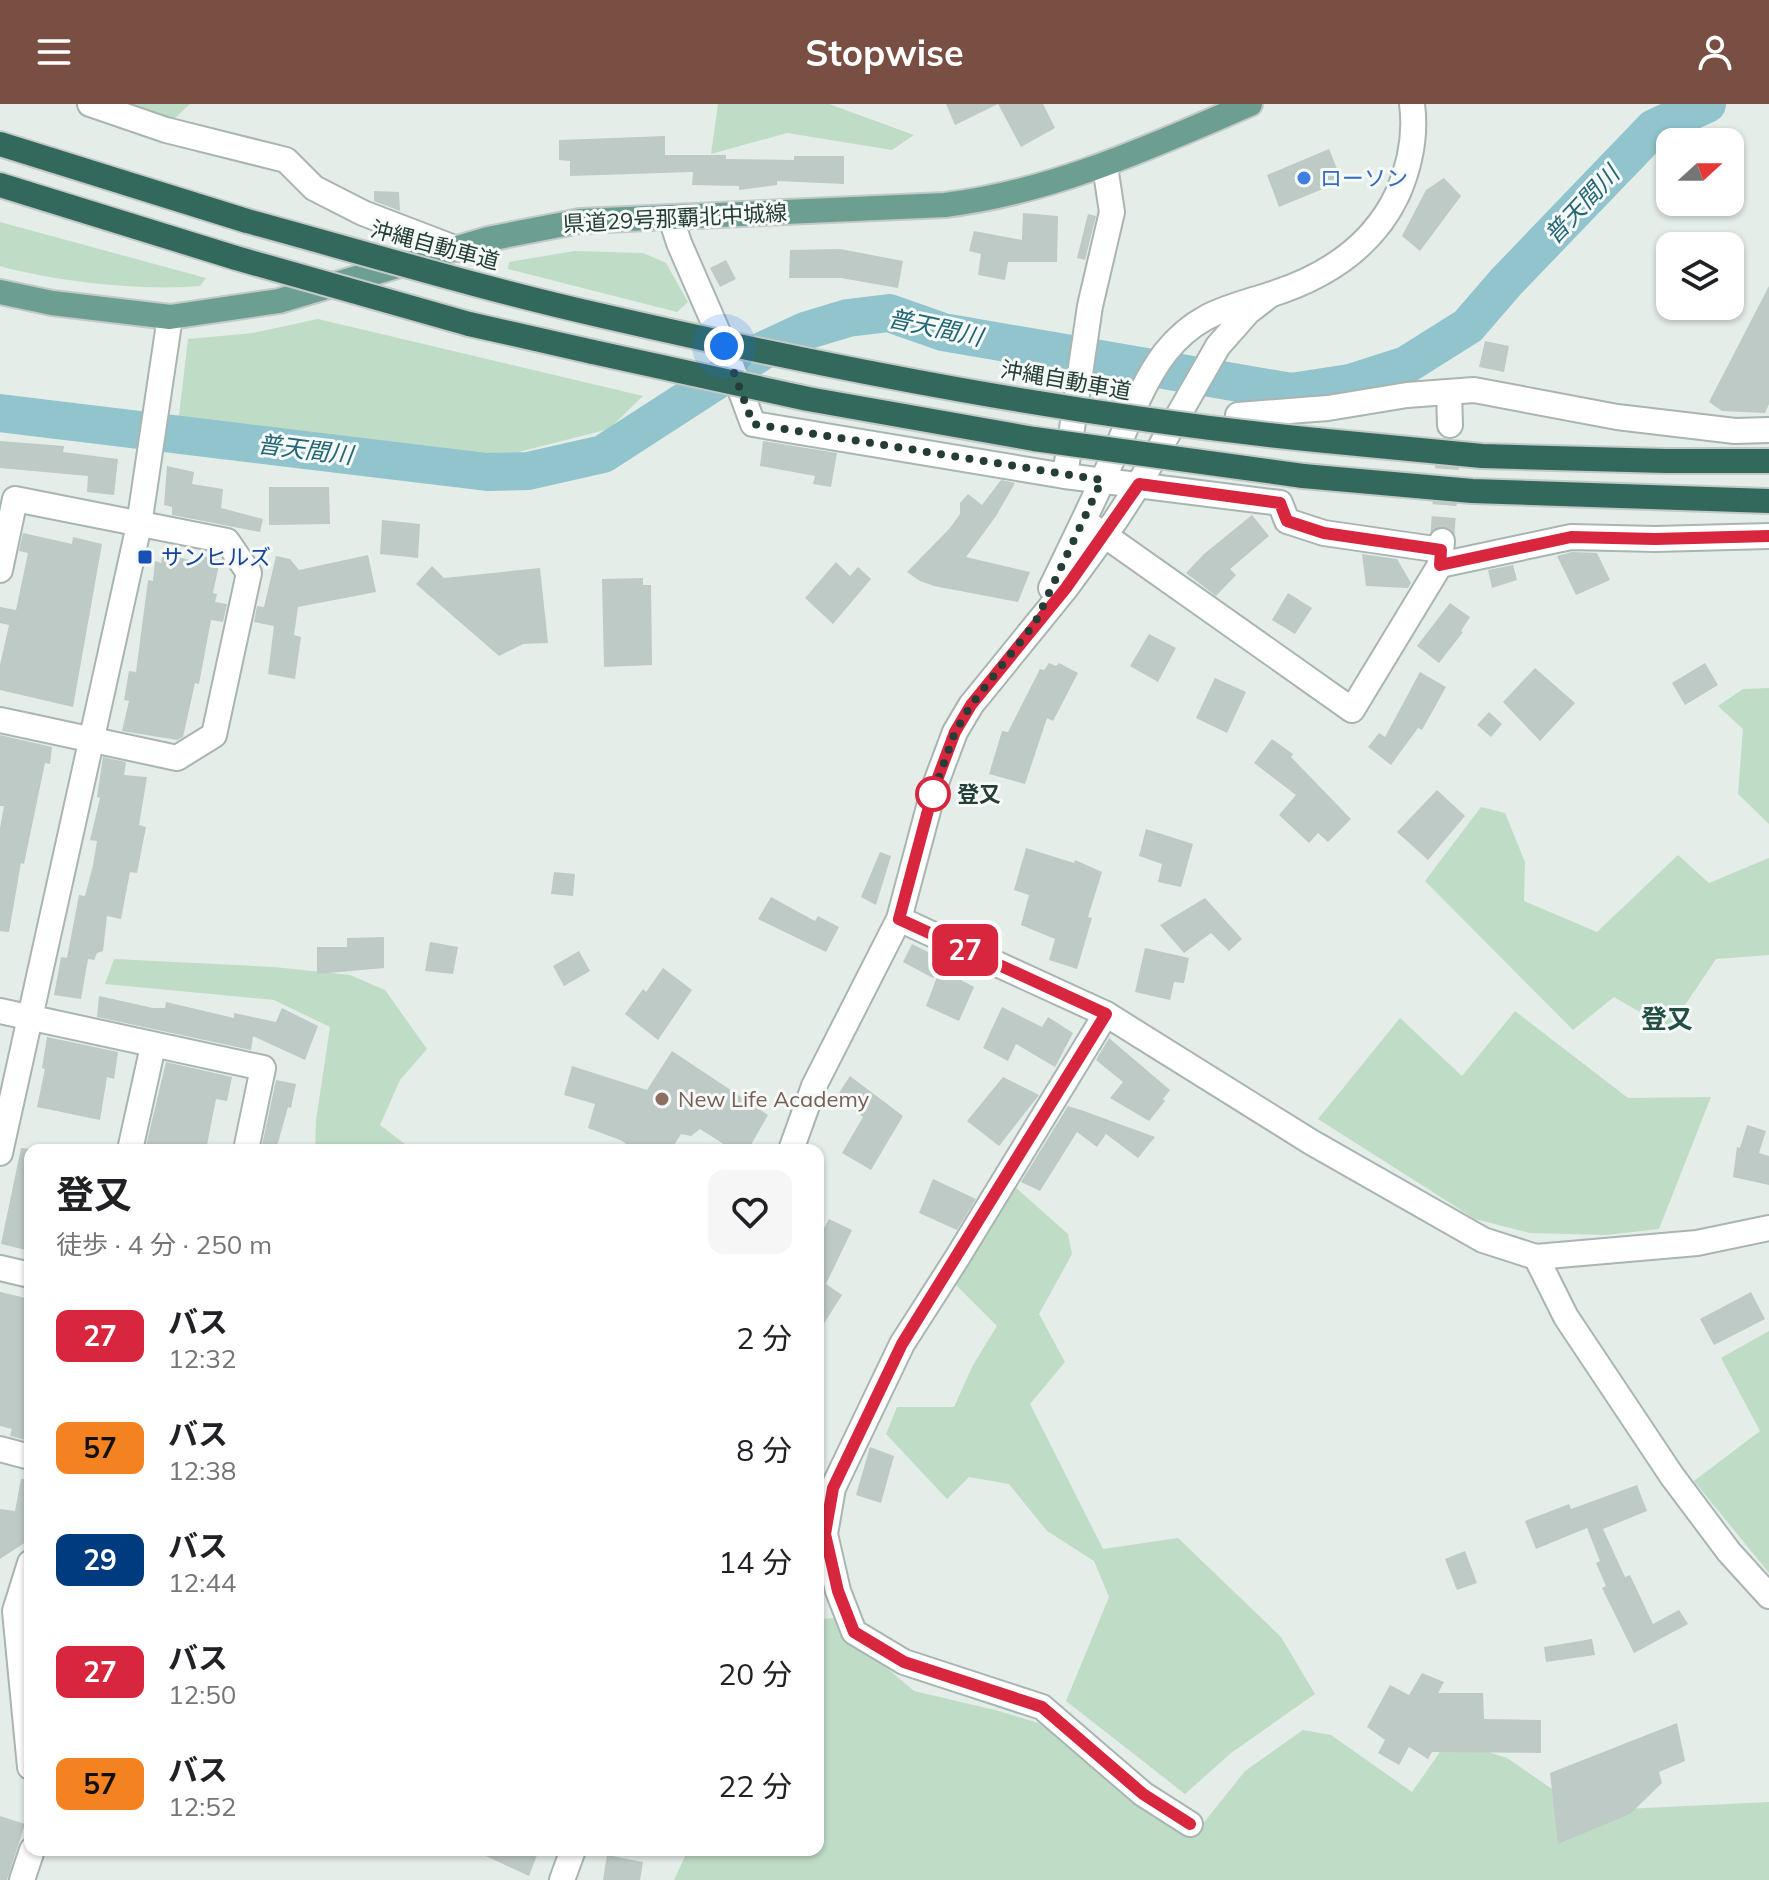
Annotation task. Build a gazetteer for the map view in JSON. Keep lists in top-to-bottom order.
{
  "streets": {
    "highway": ["沖縄自動車道"],
    "main road": ["県道29号那覇北中城線"]
  },
  "districts": ["登又"],
  "water": ["普天間川"],
  "places": {
    "other": ["ローソン", "登又", "New Life Academy"],
    "transit": ["サンヒルズ"]
  },
  "lines": ["bus line 27"],
  "north": "right",
  "page": {
    "header": "Stopwise",
    "on_map": "27",
    "heading": ["登又", "徒歩 · 4 分 · 250 m"],
    "list": [
      {
        "mark": "27",
        "name": "バス",
        "note": "12:32",
        "value": "2 分"
      },
      {
        "mark": "57",
        "name": "バス",
        "note": "12:38",
        "value": "8 分"
      },
      {
        "mark": "29",
        "name": "バス",
        "note": "12:44",
        "value": "14 分"
      },
      {
        "mark": "27",
        "name": "バス",
        "note": "12:50",
        "value": "20 分"
      },
      {
        "mark": "57",
        "name": "バス",
        "note": "12:52",
        "value": "22 分"
      }
    ]
  }
}
